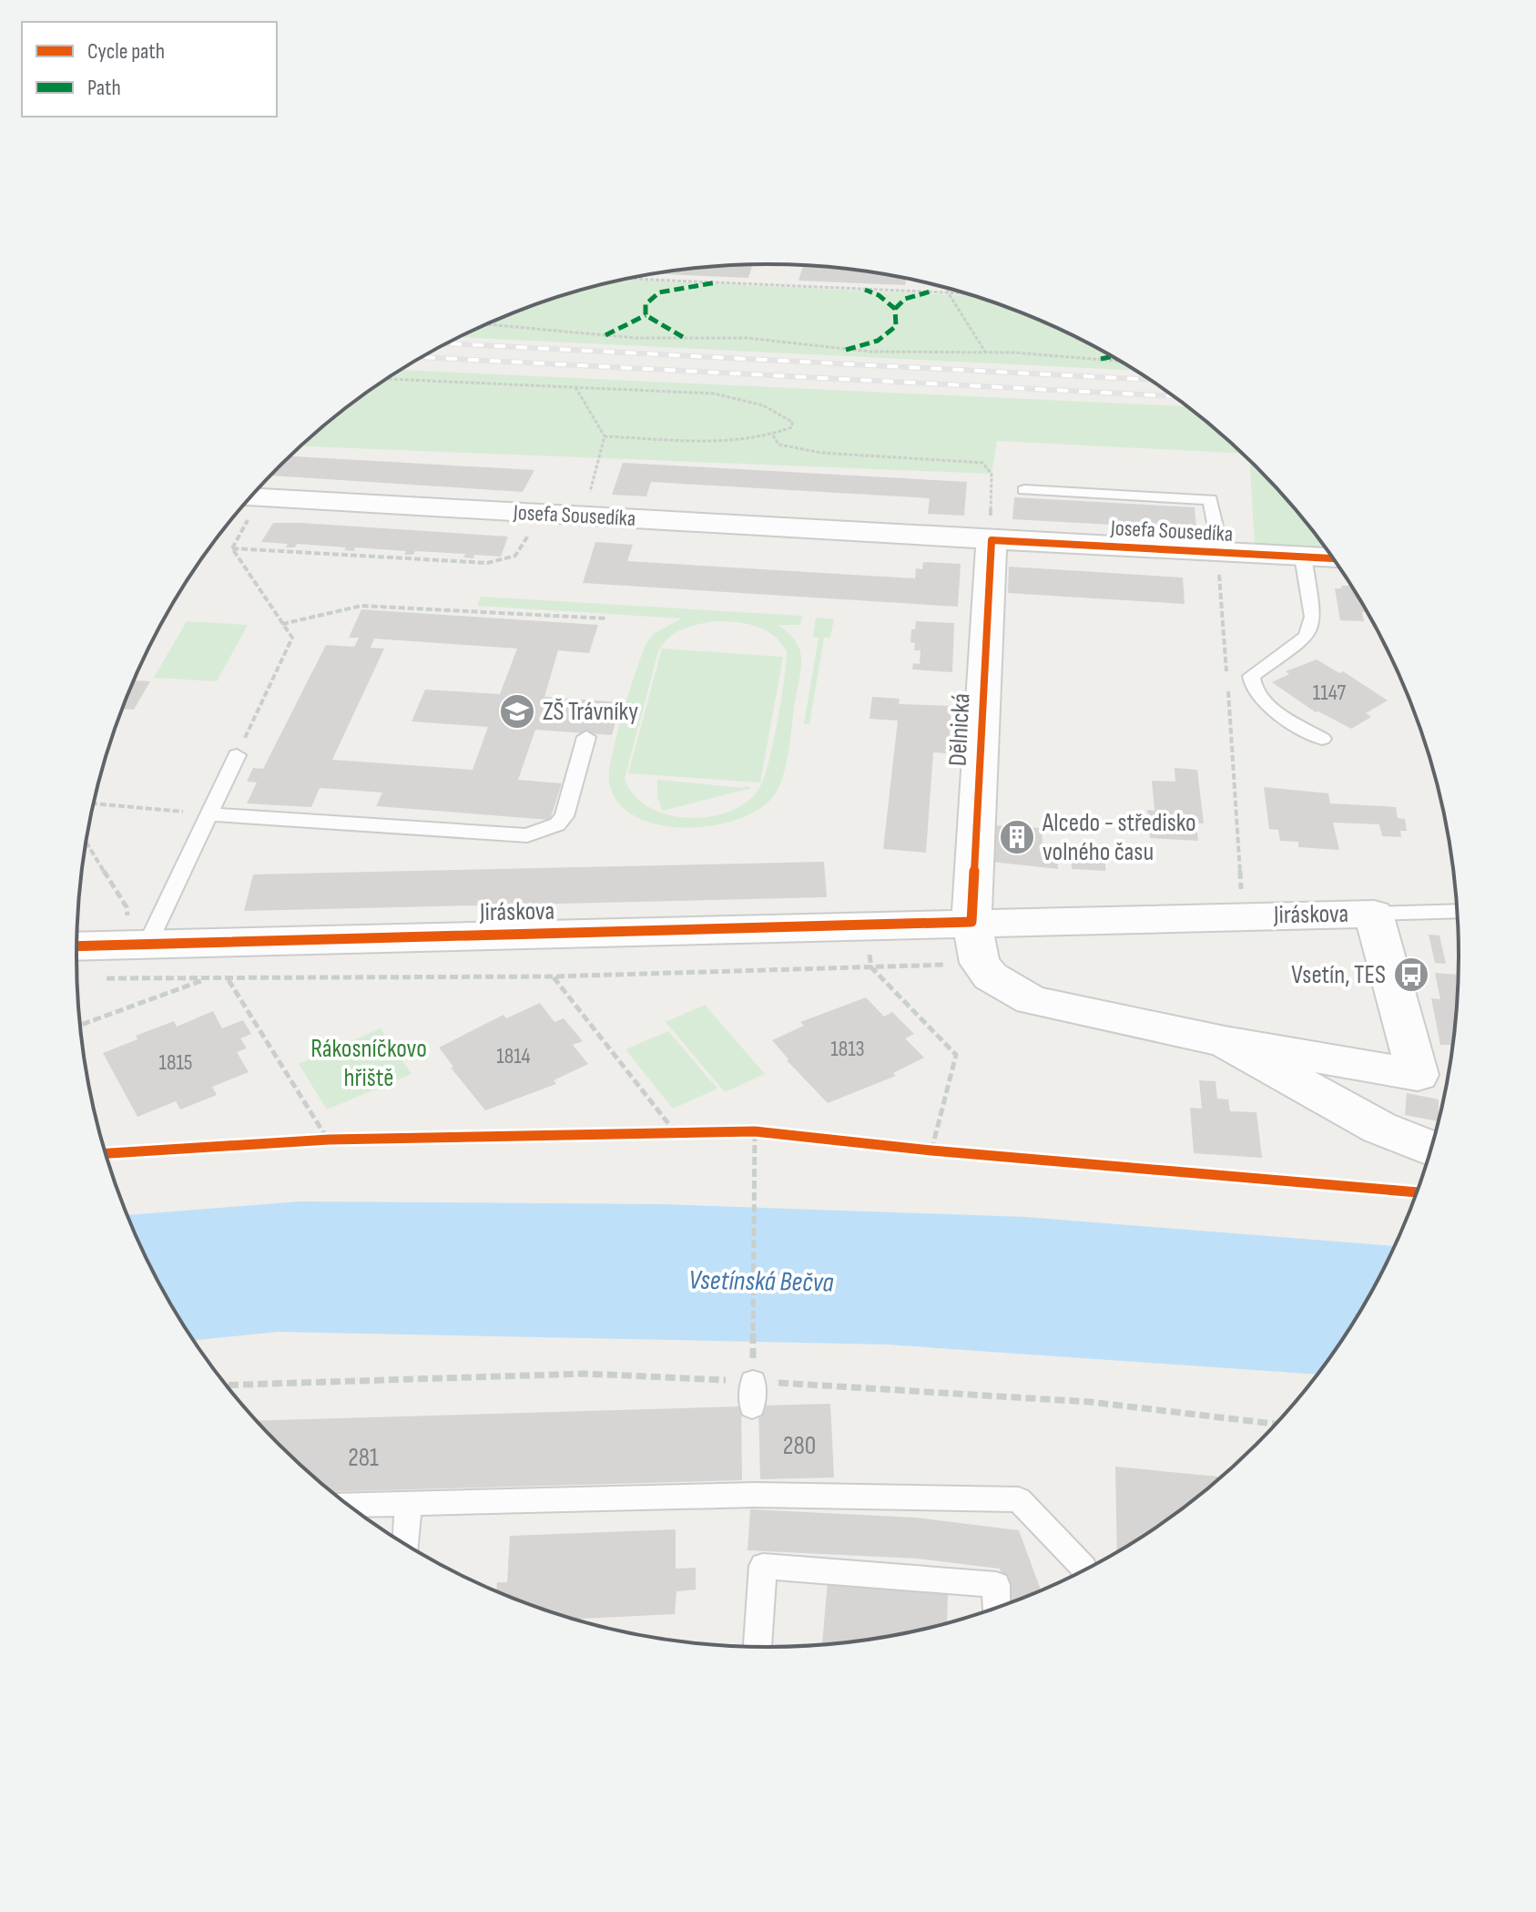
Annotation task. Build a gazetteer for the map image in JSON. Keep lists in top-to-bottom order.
{
  "streets": {
    "street": ["Josefa Sousedíka", "Dělnická", "Jiráskova"]
  },
  "crossings": [
    ["Josefa Sousedíka", "Dělnická"],
    ["Dělnická", "Jiráskova"]
  ],
  "water": ["Vsetínská Bečva"],
  "parks": ["Rákosníčkovo hřiště"],
  "places": {
    "school or university": ["ZŠ Trávníky"],
    "building": ["Alcedo - středisko volného času"],
    "bus stop": ["Vsetín, TES"]
  },
  "house_numbers": [
    "1147",
    "1813",
    "1814",
    "1815",
    "280",
    "281"
  ],
  "legend": ["Cycle path", "Path"]
}
